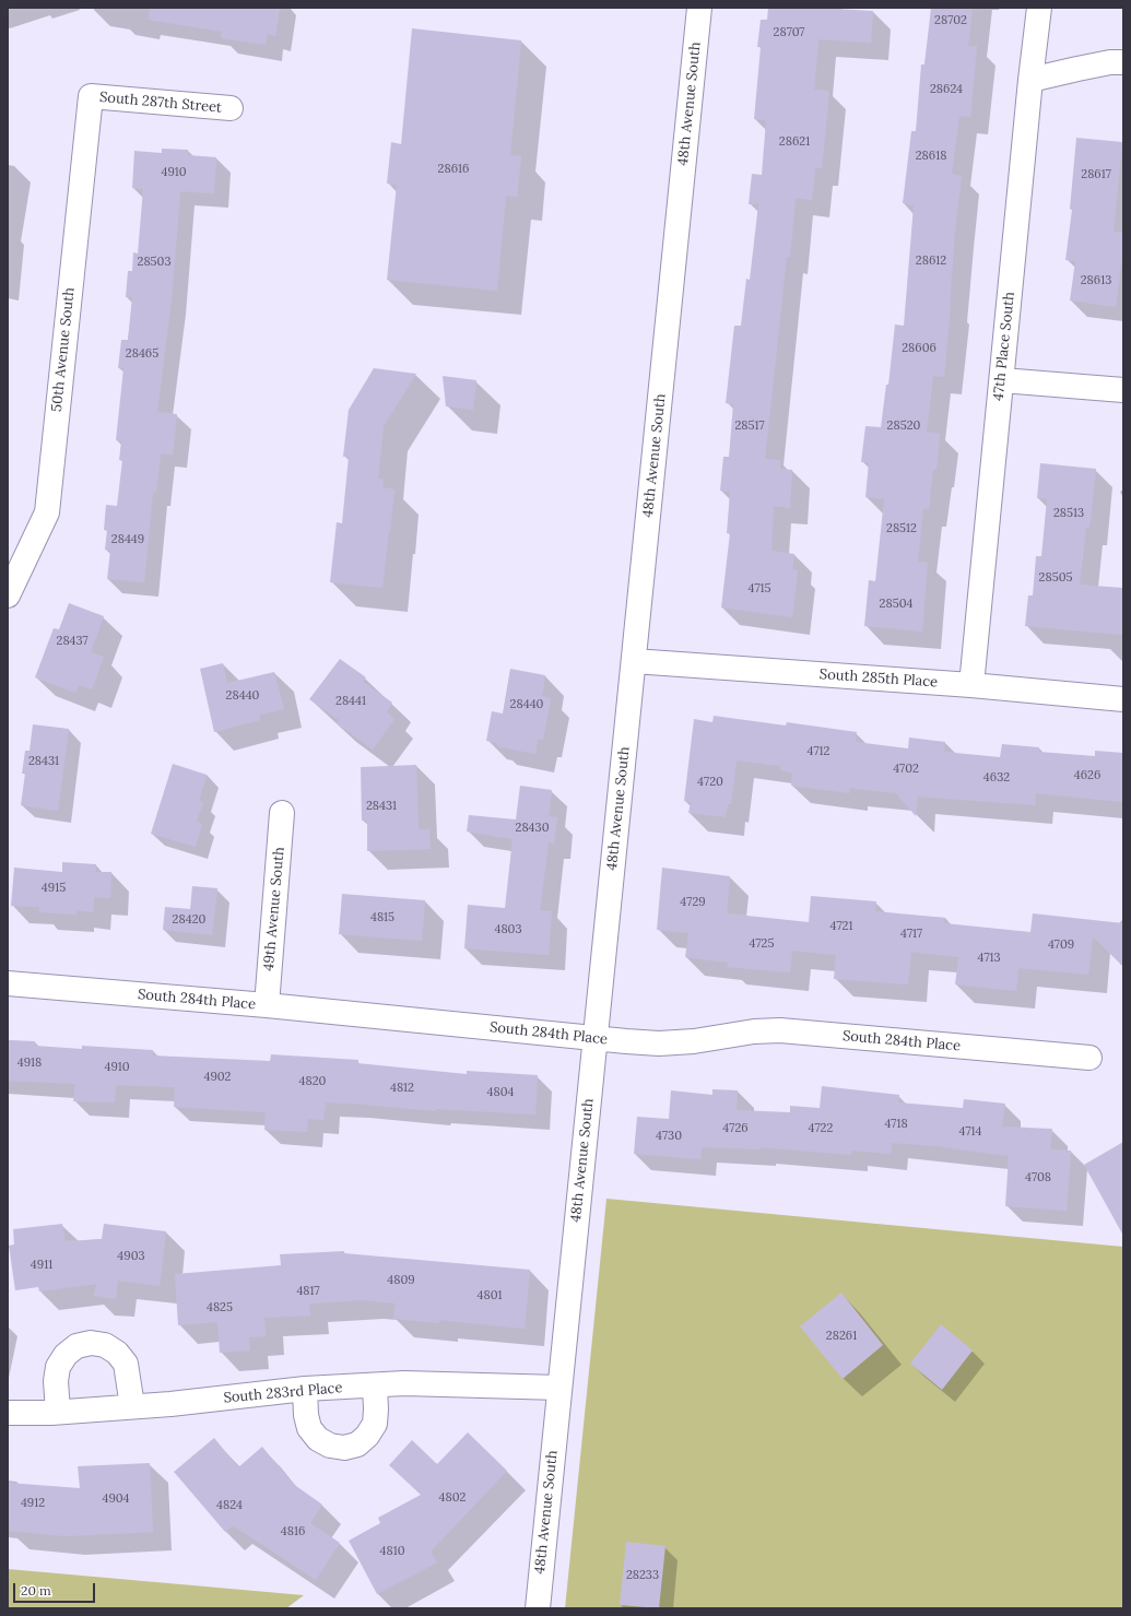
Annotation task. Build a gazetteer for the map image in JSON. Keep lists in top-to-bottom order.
{
  "streets": {
    "street": [
      "South 287th Street",
      "48th Avenue South",
      "47th Place South",
      "50th Avenue South",
      "South 285th Place",
      "49th Avenue South",
      "South 284th Place",
      "South 283rd Place"
    ]
  },
  "crossings": [
    ["South 287th Street", "50th Avenue South"],
    ["48th Avenue South", "South 285th Place"],
    ["48th Avenue South", "South 284th Place"],
    ["48th Avenue South", "South 283rd Place"],
    ["47th Place South", "South 285th Place"],
    ["49th Avenue South", "South 284th Place"]
  ],
  "house_numbers": [
    "28702",
    "28707",
    "28624",
    "28621",
    "28618",
    "28616",
    "4910",
    "28617",
    "28612",
    "28503",
    "28613",
    "28606",
    "28465",
    "28517",
    "28520",
    "28513",
    "28512",
    "28449",
    "28505",
    "4715",
    "28504",
    "28437",
    "28440",
    "28441",
    "28440",
    "4712",
    "28431",
    "4702",
    "4626",
    "4632",
    "4720",
    "28431",
    "28430",
    "4915",
    "4729",
    "4815",
    "28420",
    "4721",
    "4803",
    "4717",
    "4725",
    "4709",
    "4713",
    "4918",
    "4910",
    "4902",
    "4820",
    "4812",
    "4804",
    "4718",
    "4726",
    "4722",
    "4714",
    "4730",
    "4708",
    "4903",
    "4911",
    "4809",
    "4817",
    "4801",
    "4825",
    "28261",
    "4802",
    "4904",
    "4912",
    "4824",
    "4816",
    "4810",
    "28233"
  ],
  "scale_bar": "20 m"
}
